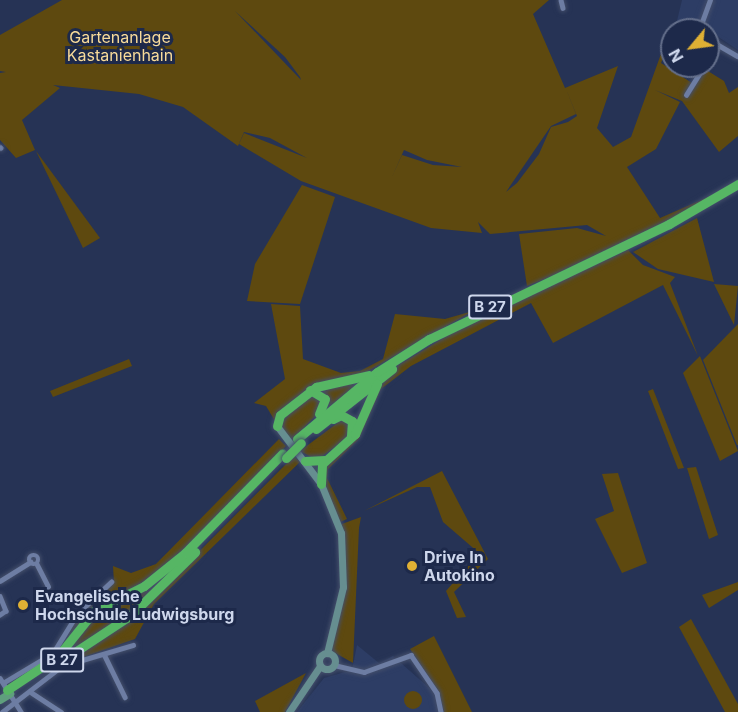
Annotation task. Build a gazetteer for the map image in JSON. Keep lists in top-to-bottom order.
{
  "streets": {
    "highway": ["B 27"]
  },
  "parks": ["Gartenanlage Kastanienhain"],
  "places": ["Drive In Autokino", "Evangelische Hochschule Ludwigsburg"],
  "north": "bottom left"
}
